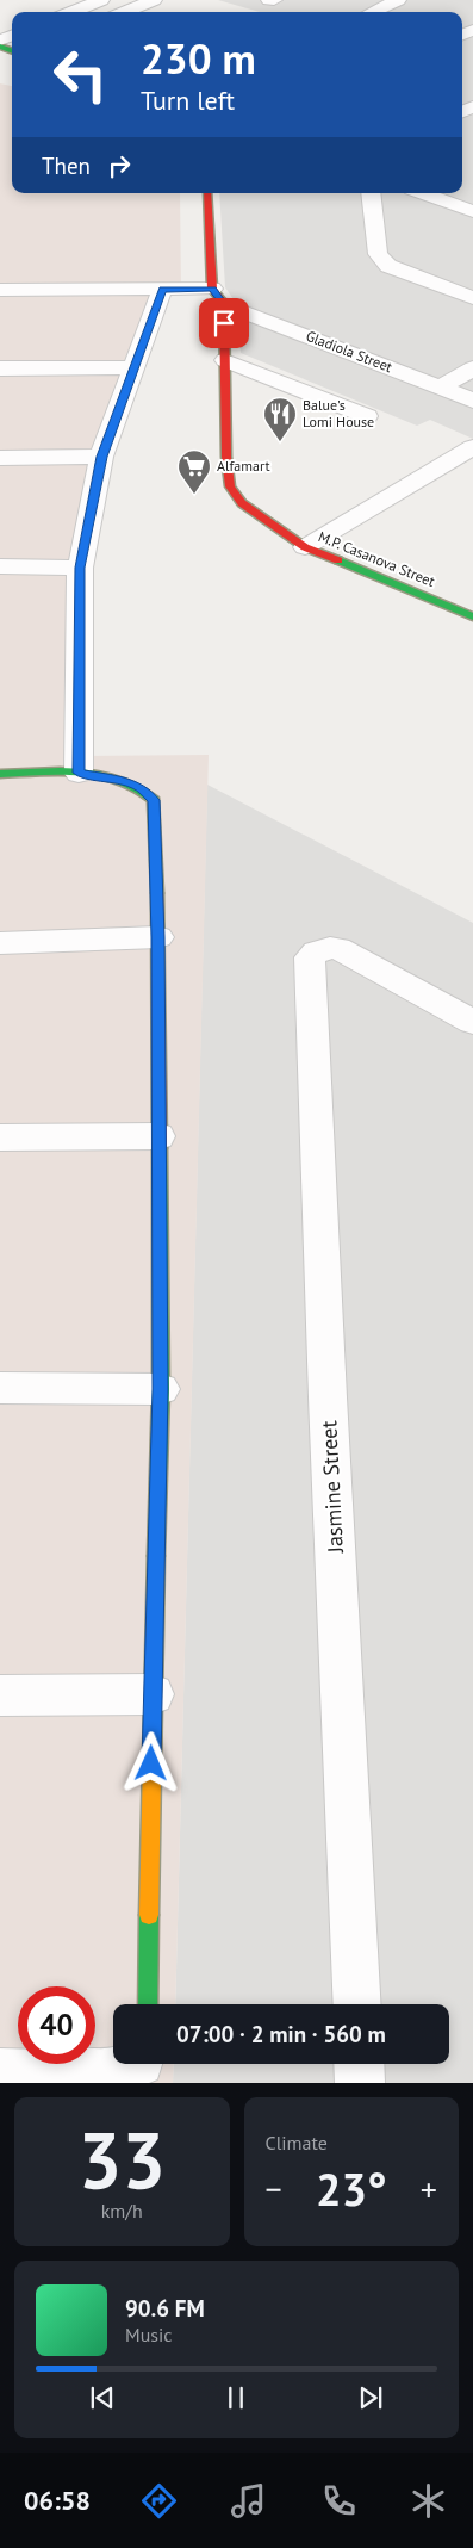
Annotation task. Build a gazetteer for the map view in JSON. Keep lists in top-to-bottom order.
{
  "streets": {
    "street": ["Gladiola Street", "M.P. Casanova Street", "Jasmine Street"]
  },
  "crossings": [
    ["Gladiola Street", "M.P. Casanova Street"]
  ],
  "places": {
    "restaurant": ["Balue's Lomi House"],
    "supermarket": ["Alfamart"]
  },
  "page": {
    "turn": ["230 m", "Turn left"],
    "then": "Then",
    "limit": "40",
    "trip": "07:00 · 2 min · 560 m",
    "tile": [
      ["33", "km/h"],
      "Climate"
    ],
    "heat": ["−", "23°", "+"],
    "song": ["90.6 FM", "Music"],
    "tabs": "06:58"
  }
}
